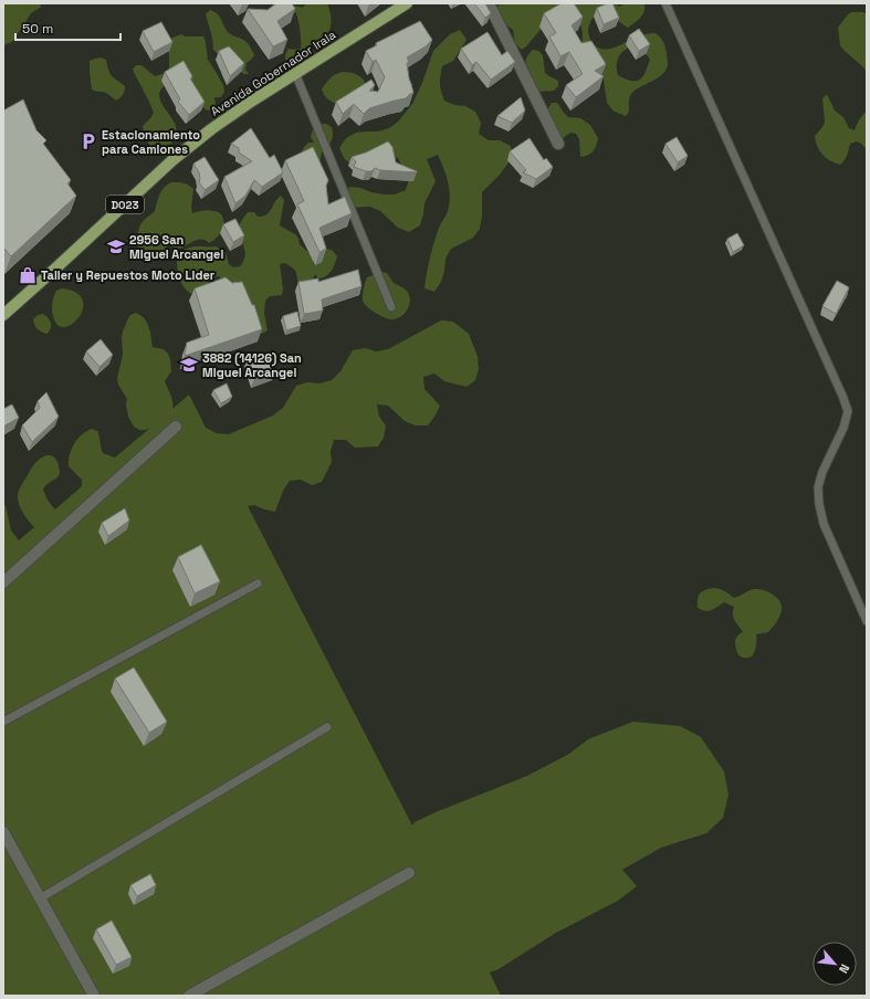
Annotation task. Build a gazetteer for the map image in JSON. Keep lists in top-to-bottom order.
{
  "streets": {
    "main road": ["Avenida Gobernador Irala", "D023"]
  },
  "places": {
    "parking": ["Estacionamiento para Camiones"],
    "school or university": ["2956 San Miguel Arcangel", "3882 (14126) San Miguel Arcangel"],
    "shop": ["Taller y Repuestos Moto Lider"]
  },
  "scale_bar": "50 m",
  "north": "bottom right"
}
